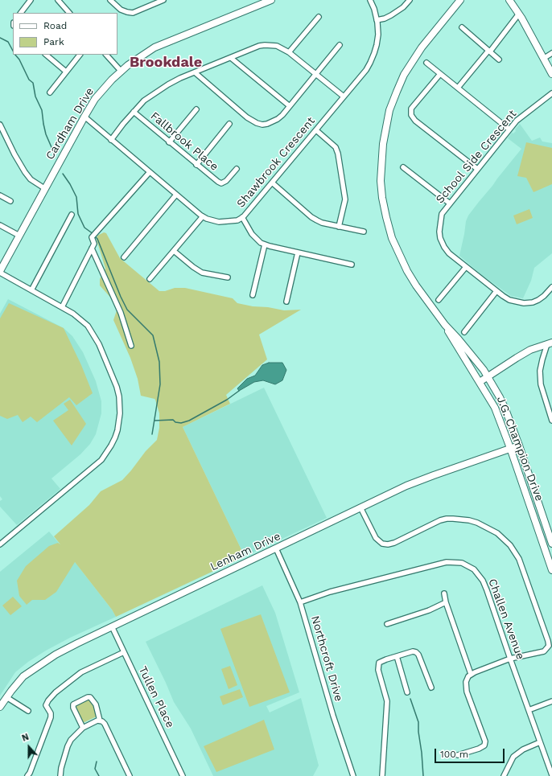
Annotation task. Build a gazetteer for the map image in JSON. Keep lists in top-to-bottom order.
{
  "streets": {
    "street": [
      "Cardham Drive",
      "Fallbrook Place",
      "School Side Crescent",
      "Shawbrook Crescent",
      "J.G. Champion Drive",
      "Lenham Drive",
      "Challen Avenue",
      "Northcroft Drive",
      "Tullen Place"
    ]
  },
  "crossings": [
    ["Cardham Drive", "Shawbrook Crescent"],
    ["J.G. Champion Drive", "Lenham Drive"],
    ["Lenham Drive", "Northcroft Drive"],
    ["Lenham Drive", "Tullen Place"],
    ["Challen Avenue", "Northcroft Drive"]
  ],
  "districts": ["Brookdale"],
  "legend": ["Road", "Park"],
  "scale_bar": "100 m",
  "north": "top"
}
